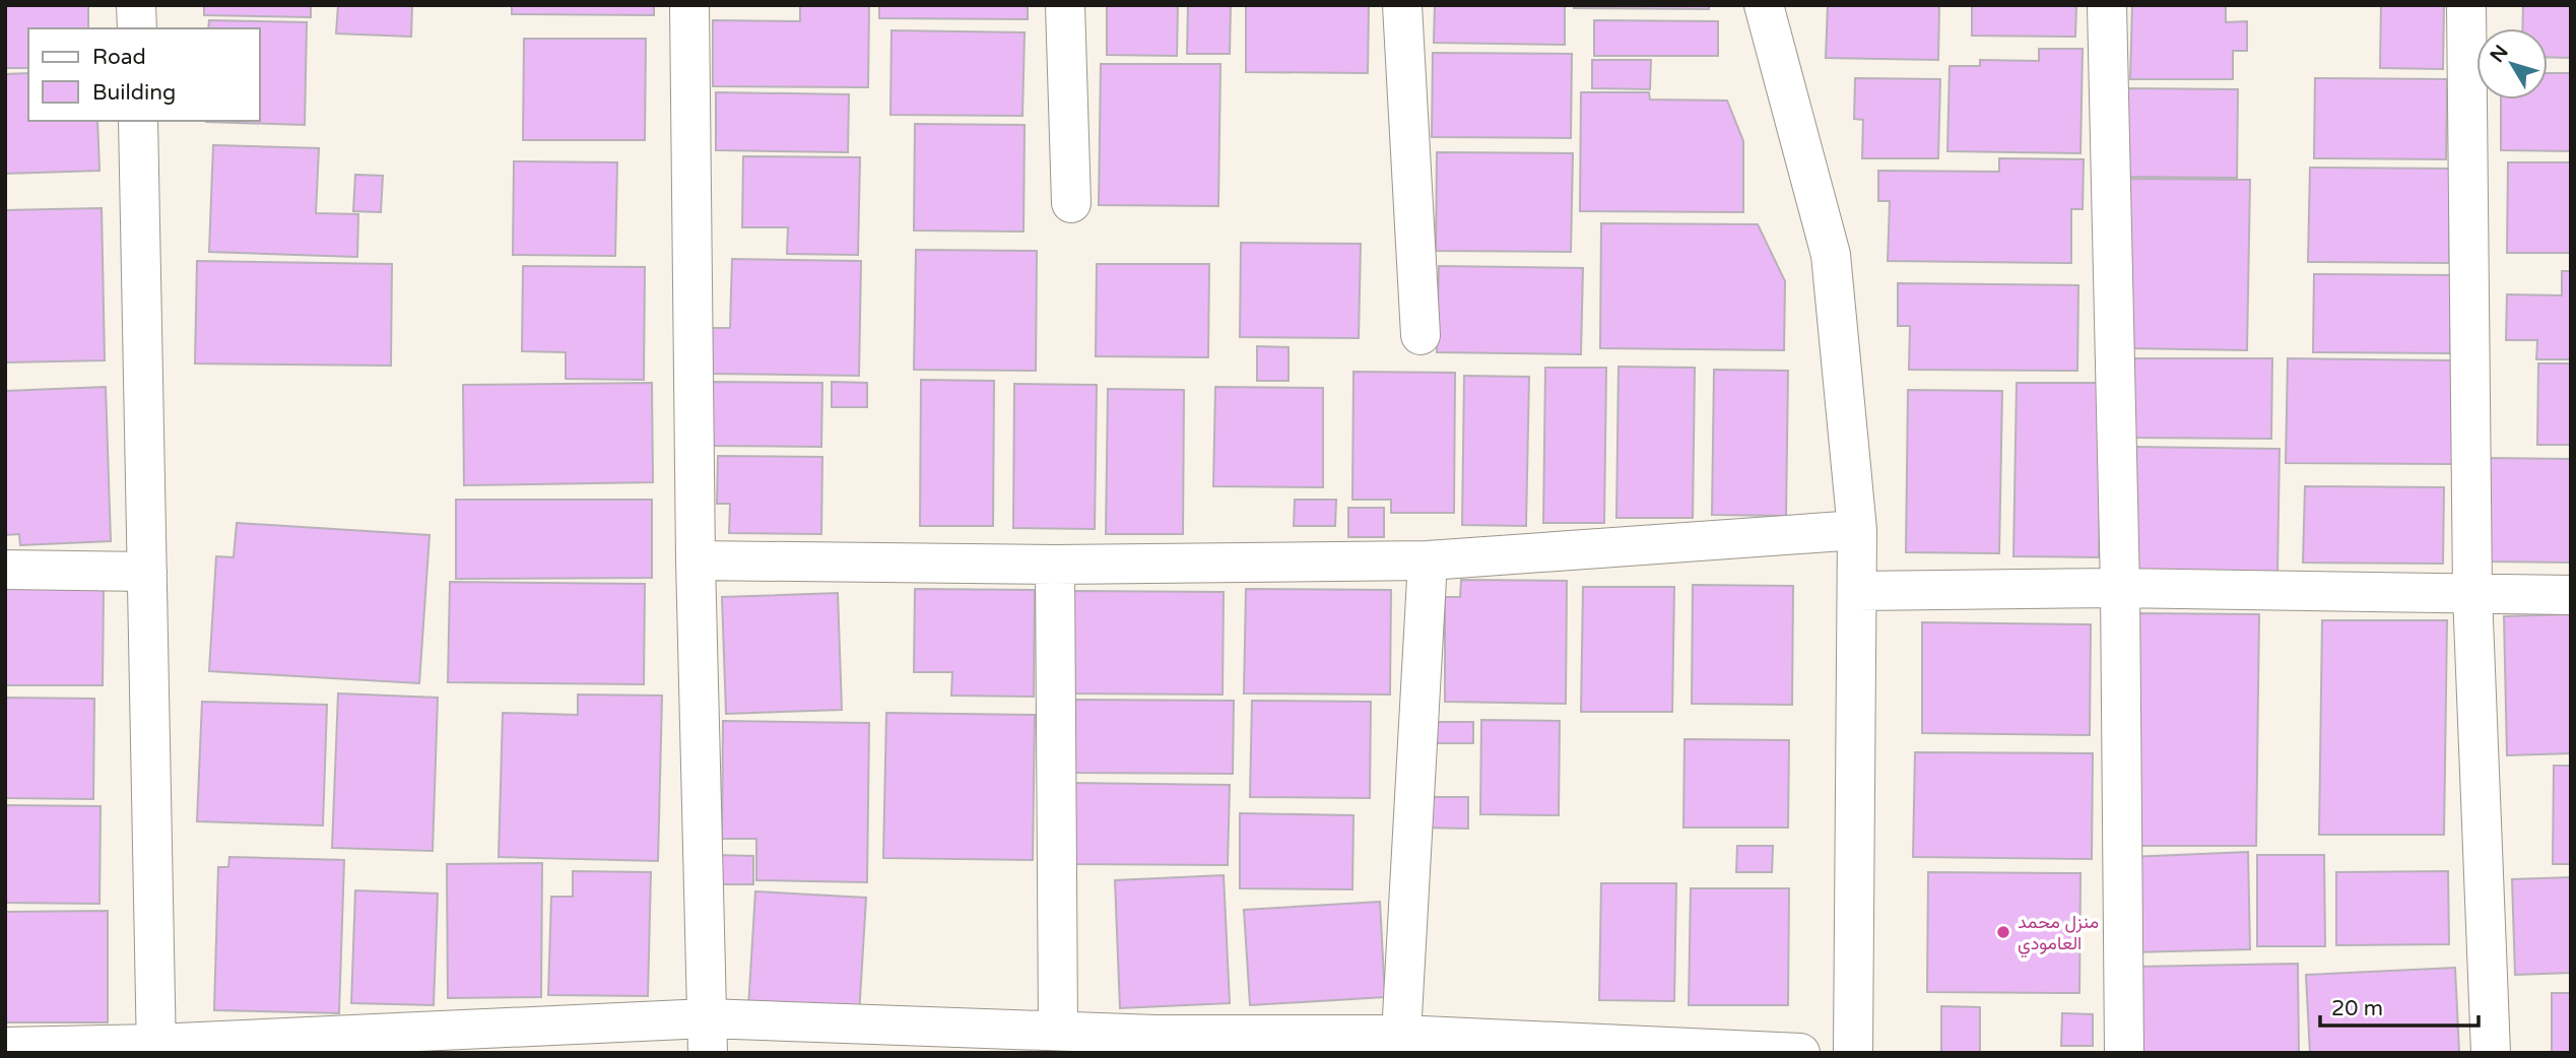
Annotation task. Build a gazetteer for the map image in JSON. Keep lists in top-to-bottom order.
{
  "places": ["منزل محمد العامودي"],
  "legend": ["Road", "Building"],
  "scale_bar": "20 m",
  "north": "top left"
}
